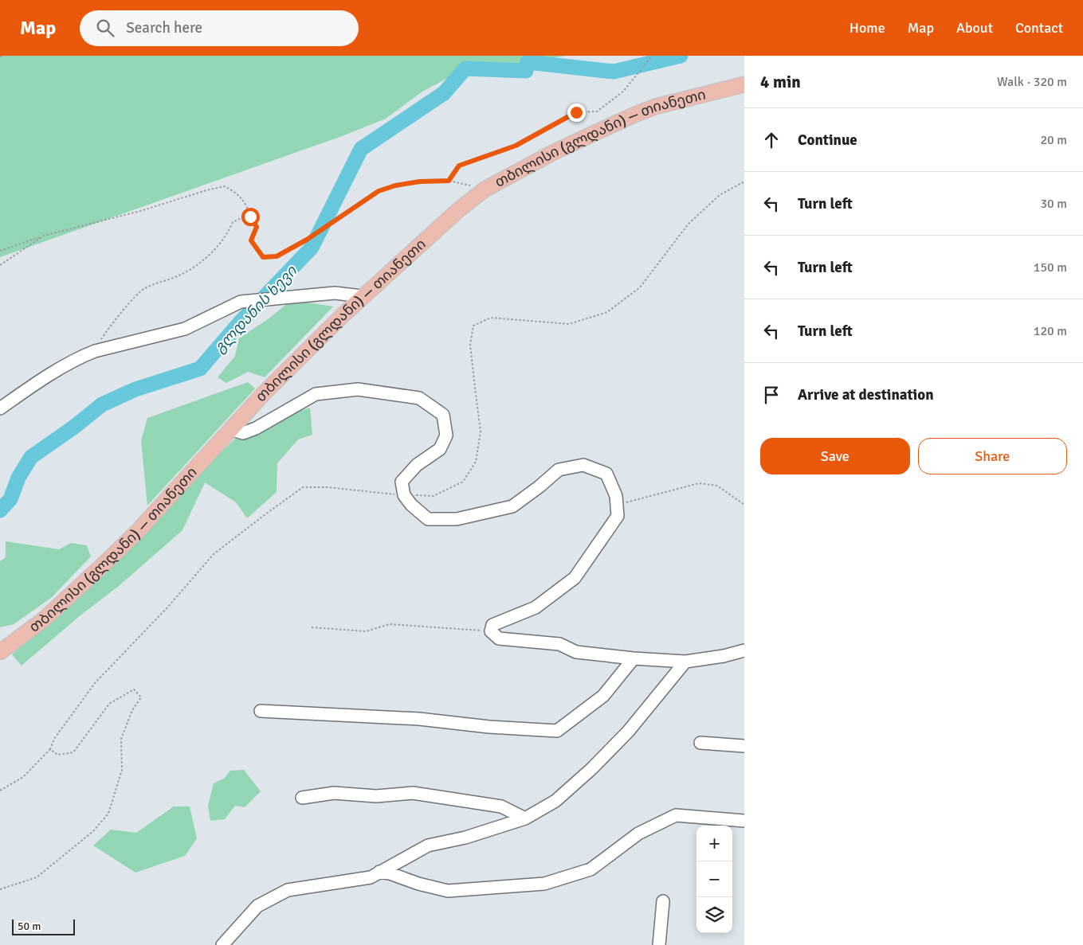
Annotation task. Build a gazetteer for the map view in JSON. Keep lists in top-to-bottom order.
{
  "streets": {
    "main road": ["თბილისი (გლდანი) — თიანეთი"]
  },
  "water": ["გლდანის ხევი"],
  "scale_bar": "50 m",
  "page": {
    "header": "Map",
    "search": "Search here",
    "nav": [
      "Home",
      "Map",
      "About",
      "Contact"
    ],
    "heading": ["4 min", "Walk · 320 m"],
    "list": [
      ["Continue", "20 m"],
      ["Turn left", "30 m"],
      ["Turn left", "150 m"],
      ["Turn left", "120 m"],
      "Arrive at destination"
    ],
    "buttons": ["Save", "Share"],
    "map_buttons": ["+", "−"],
    "scale": "50 m"
  }
}
